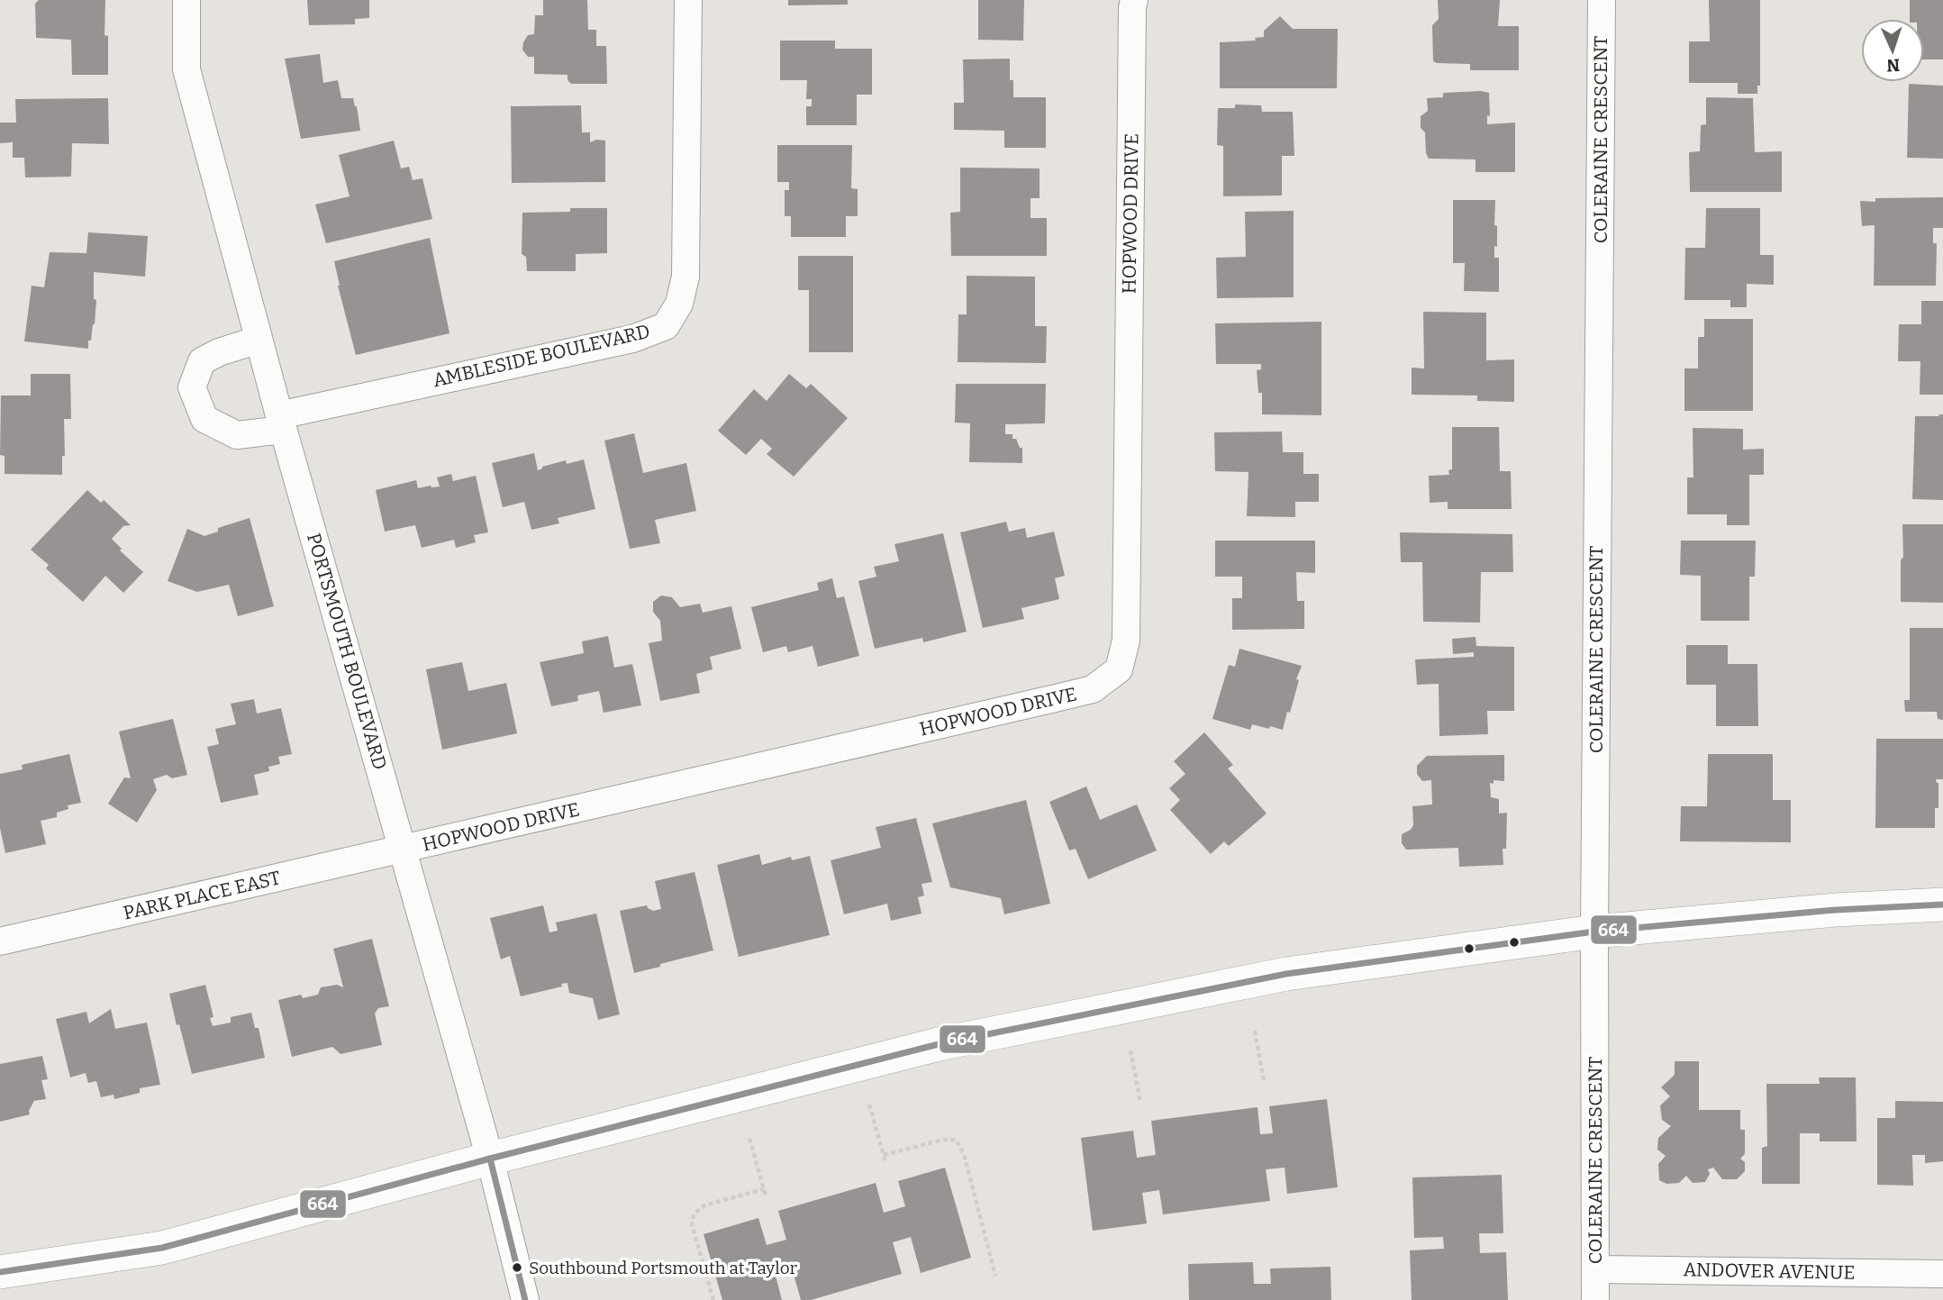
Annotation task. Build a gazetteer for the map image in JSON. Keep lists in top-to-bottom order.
{
  "streets": {
    "street": [
      "COLERAINE CRESCENT",
      "HOPWOOD DRIVE",
      "AMBLESIDE BOULEVARD",
      "PORTSMOUTH BOULEVARD",
      "PARK PLACE EAST",
      "ANDOVER AVENUE"
    ]
  },
  "crossings": [
    ["COLERAINE CRESCENT", "ANDOVER AVENUE"],
    ["HOPWOOD DRIVE", "PORTSMOUTH BOULEVARD"],
    ["HOPWOOD DRIVE", "PARK PLACE EAST"],
    ["AMBLESIDE BOULEVARD", "PORTSMOUTH BOULEVARD"],
    ["PORTSMOUTH BOULEVARD", "PARK PLACE EAST"]
  ],
  "places": ["Southbound Portsmouth at Taylor"],
  "lines": ["transit line 664"],
  "north": "bottom"
}
